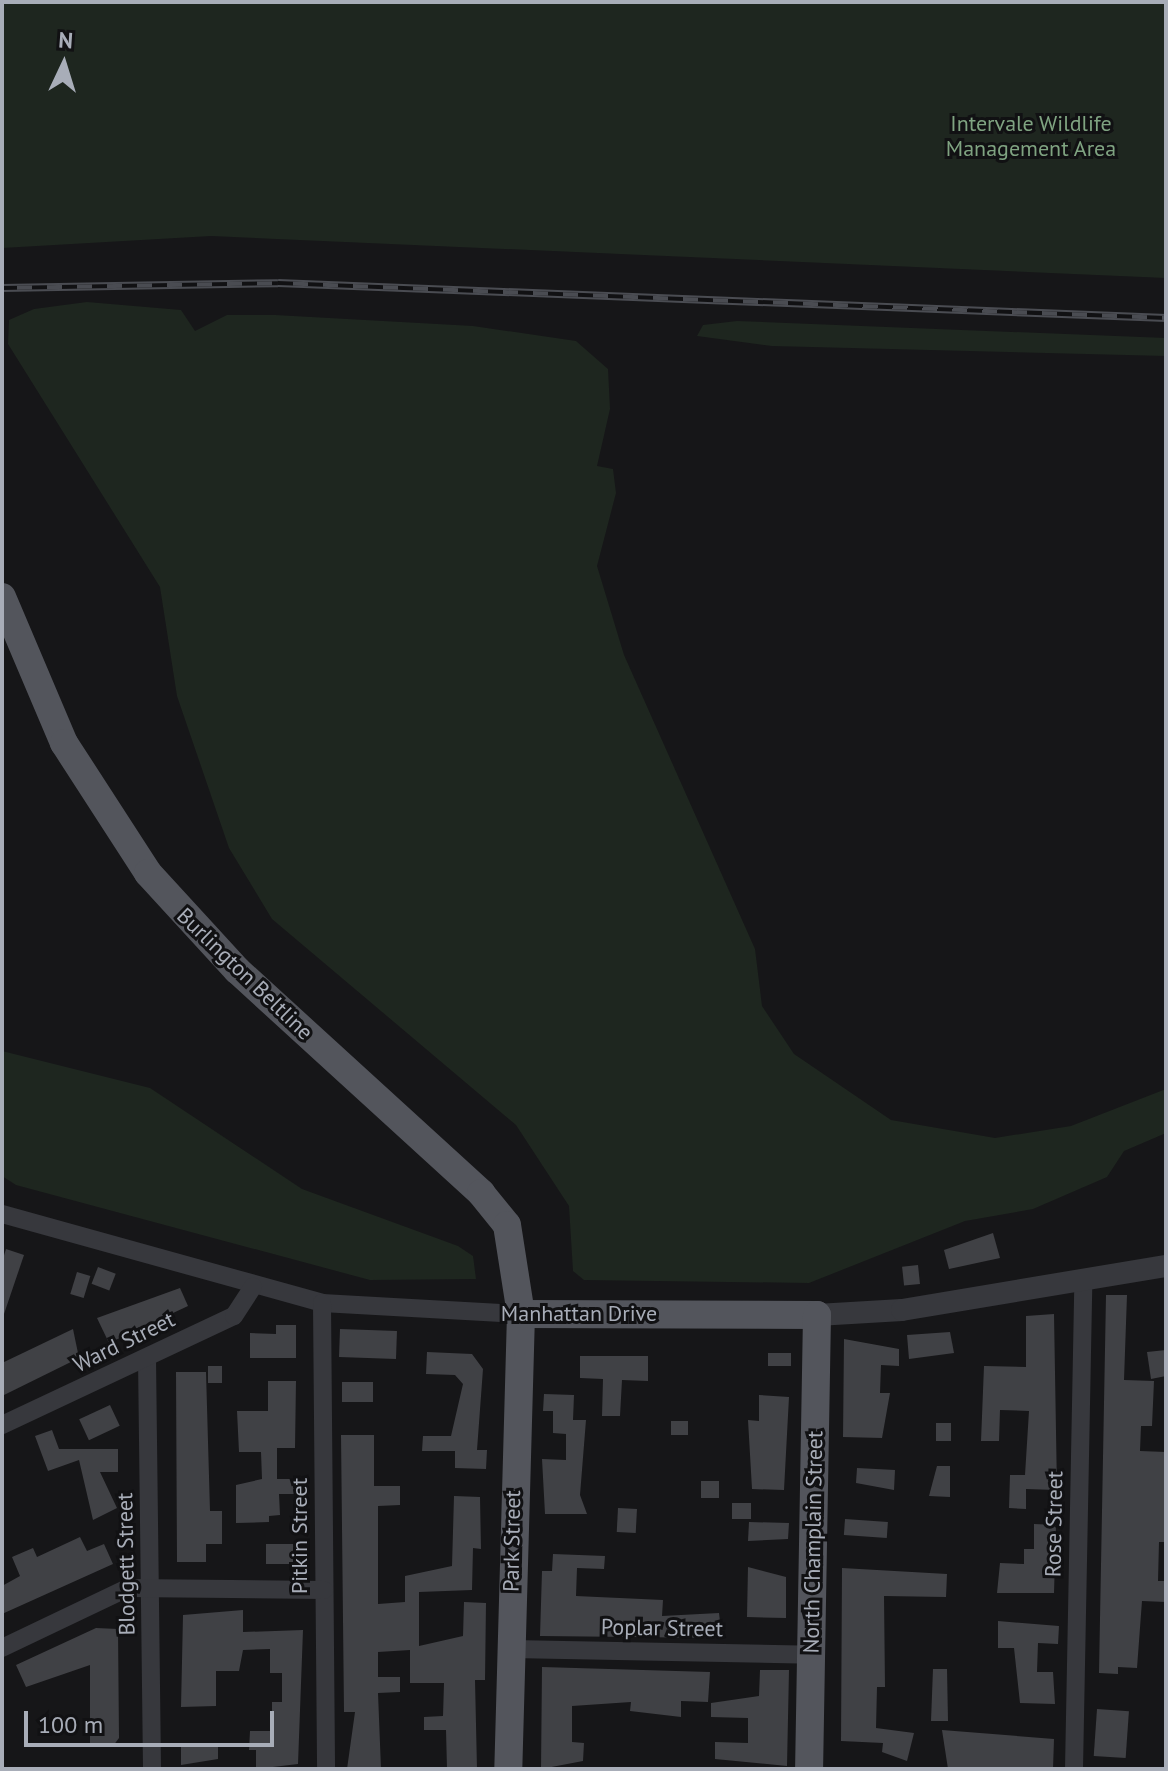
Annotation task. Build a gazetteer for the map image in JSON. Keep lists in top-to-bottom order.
{
  "streets": {
    "main road": [
      "Burlington Beltline",
      "Manhattan Drive",
      "Park Street",
      "North Champlain Street"
    ],
    "street": [
      "Ward Street",
      "Rose Street",
      "Pitkin Street",
      "Blodgett Street",
      "Poplar Street"
    ]
  },
  "crossings": [
    ["Burlington Beltline", "Manhattan Drive"],
    ["Burlington Beltline", "Park Street"],
    ["Manhattan Drive", "Ward Street"],
    ["Manhattan Drive", "Rose Street"],
    ["Manhattan Drive", "Pitkin Street"],
    ["Manhattan Drive", "Park Street"],
    ["Manhattan Drive", "North Champlain Street"],
    ["Ward Street", "Blodgett Street"],
    ["Park Street", "Poplar Street"],
    ["North Champlain Street", "Poplar Street"]
  ],
  "parks": ["Intervale Wildlife Management Area"],
  "scale_bar": "100 m",
  "north": "top"
}
